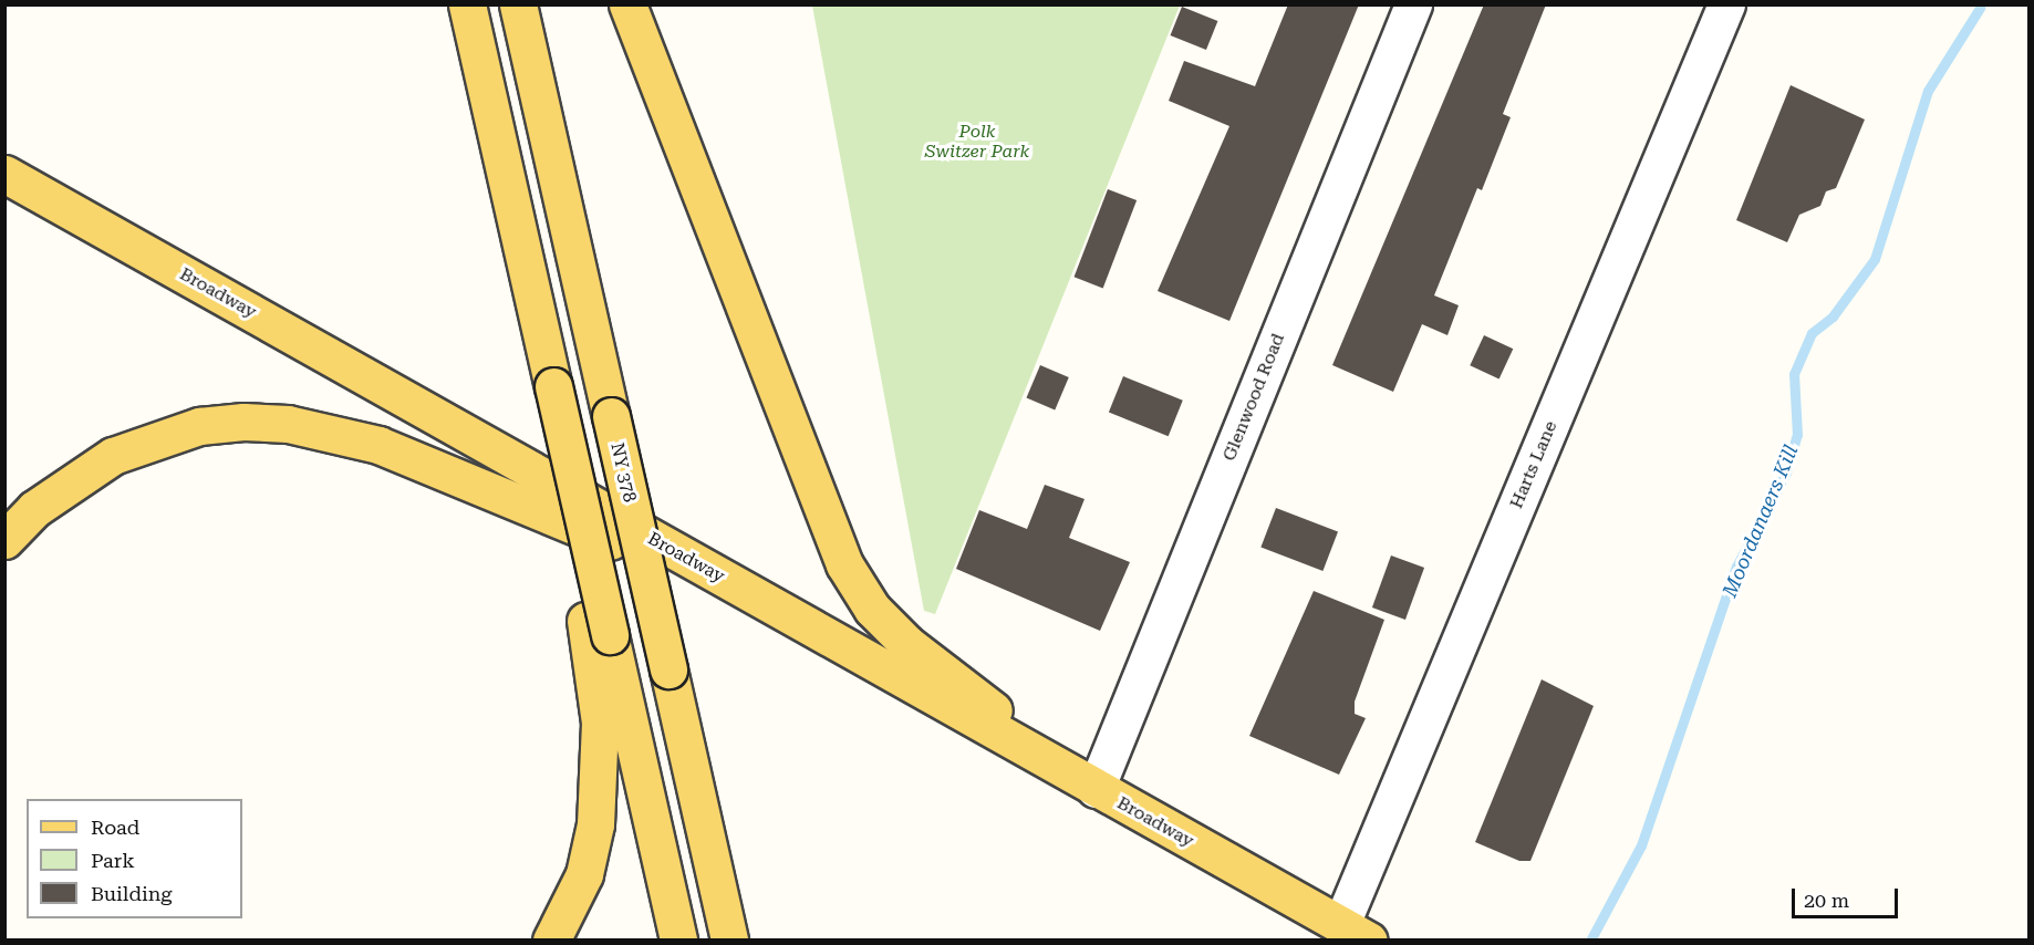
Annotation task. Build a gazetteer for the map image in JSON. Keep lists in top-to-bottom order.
{
  "streets": {
    "main road": ["Broadway", "NY 378"],
    "street": ["Glenwood Road", "Harts Lane"]
  },
  "crossings": [
    ["Broadway", "Glenwood Road"],
    ["Broadway", "Harts Lane"]
  ],
  "water": ["Moordanaers Kill"],
  "parks": ["Polk Switzer Park"],
  "legend": ["Road", "Park", "Building"],
  "scale_bar": "20 m"
}
